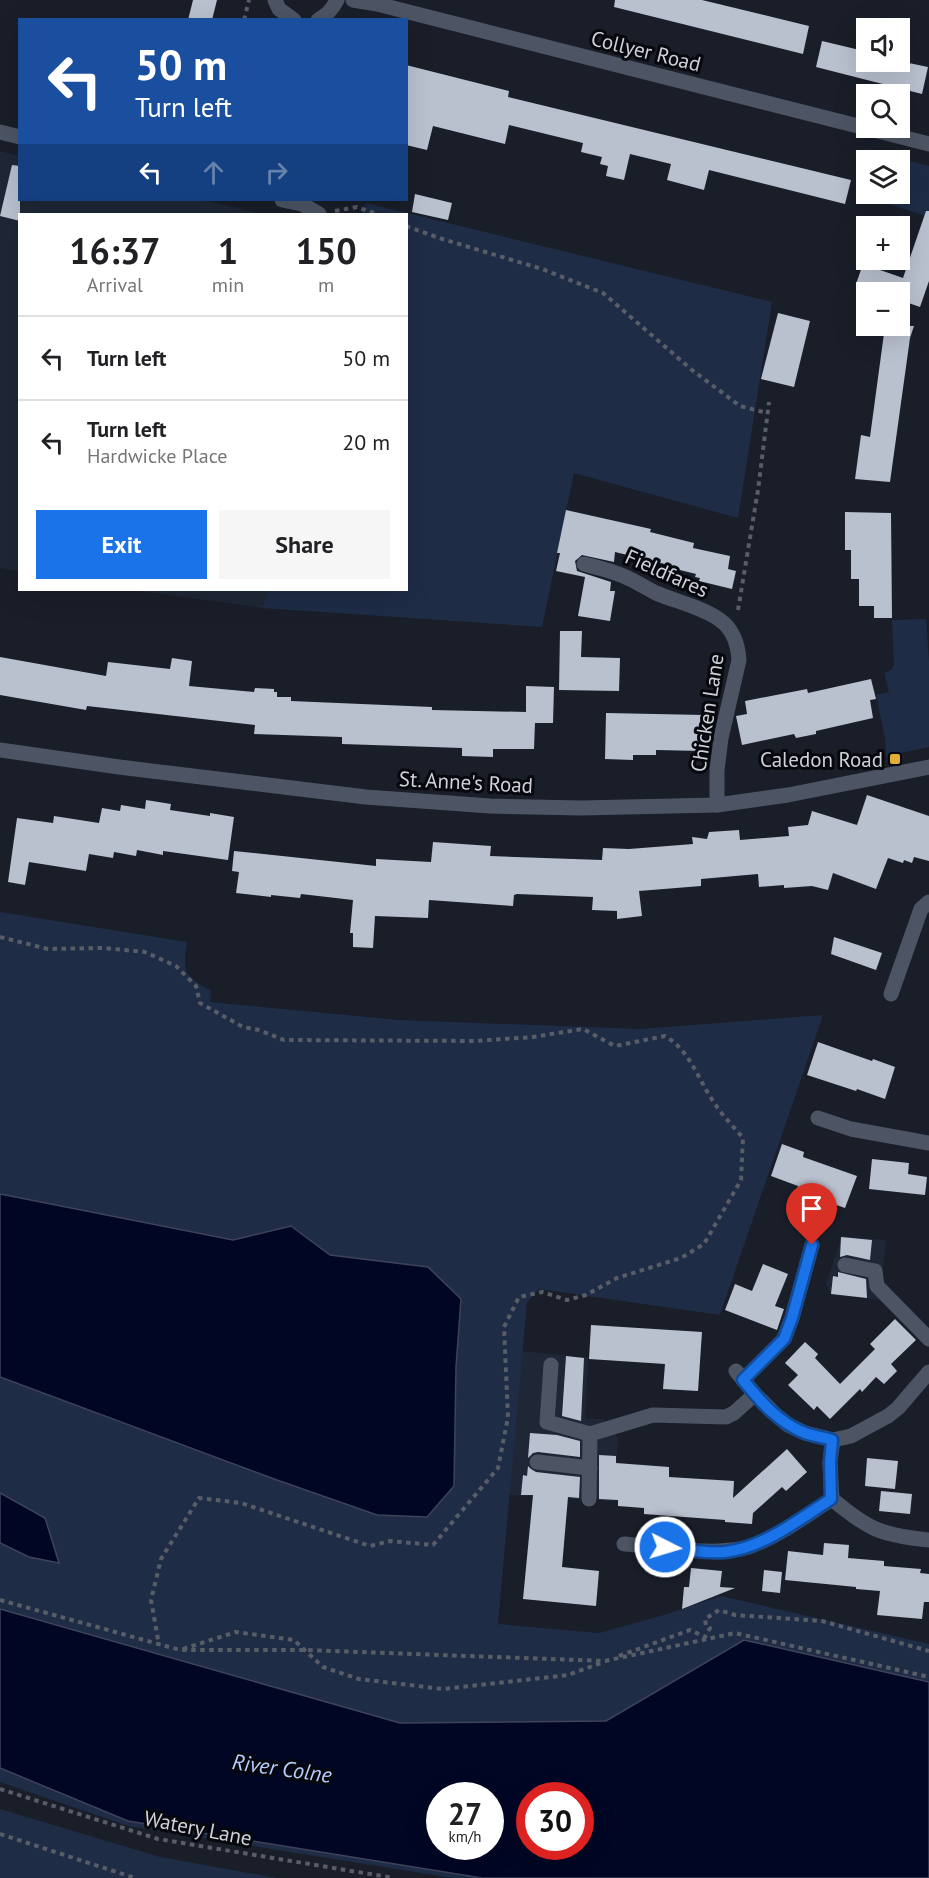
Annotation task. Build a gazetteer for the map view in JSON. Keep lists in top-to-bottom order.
{
  "streets": {
    "street": [
      "Collyer Road",
      "Fieldfares",
      "Chicken Lane",
      "St. Anne's Road"
    ],
    "path": ["Watery Lane"]
  },
  "crossings": [
    ["Fieldfares", "Chicken Lane"],
    ["Chicken Lane", "St. Anne's Road"]
  ],
  "water": ["River Colne"],
  "places": {
    "transit": ["Caledon Road"]
  },
  "page": {
    "map_buttons": ["+", "−"],
    "turn": ["50 m", "Turn left"],
    "eta": [
      "16:37",
      "Arrival",
      "1",
      "min",
      "150",
      "m"
    ],
    "list": [
      {
        "name": "Turn left",
        "value": "50 m"
      },
      {
        "name": "Turn left",
        "note": "Hardwicke Place",
        "value": "20 m"
      }
    ],
    "buttons": ["Exit", "Share"],
    "speed": "27 km/h",
    "limit": "30"
  }
}
